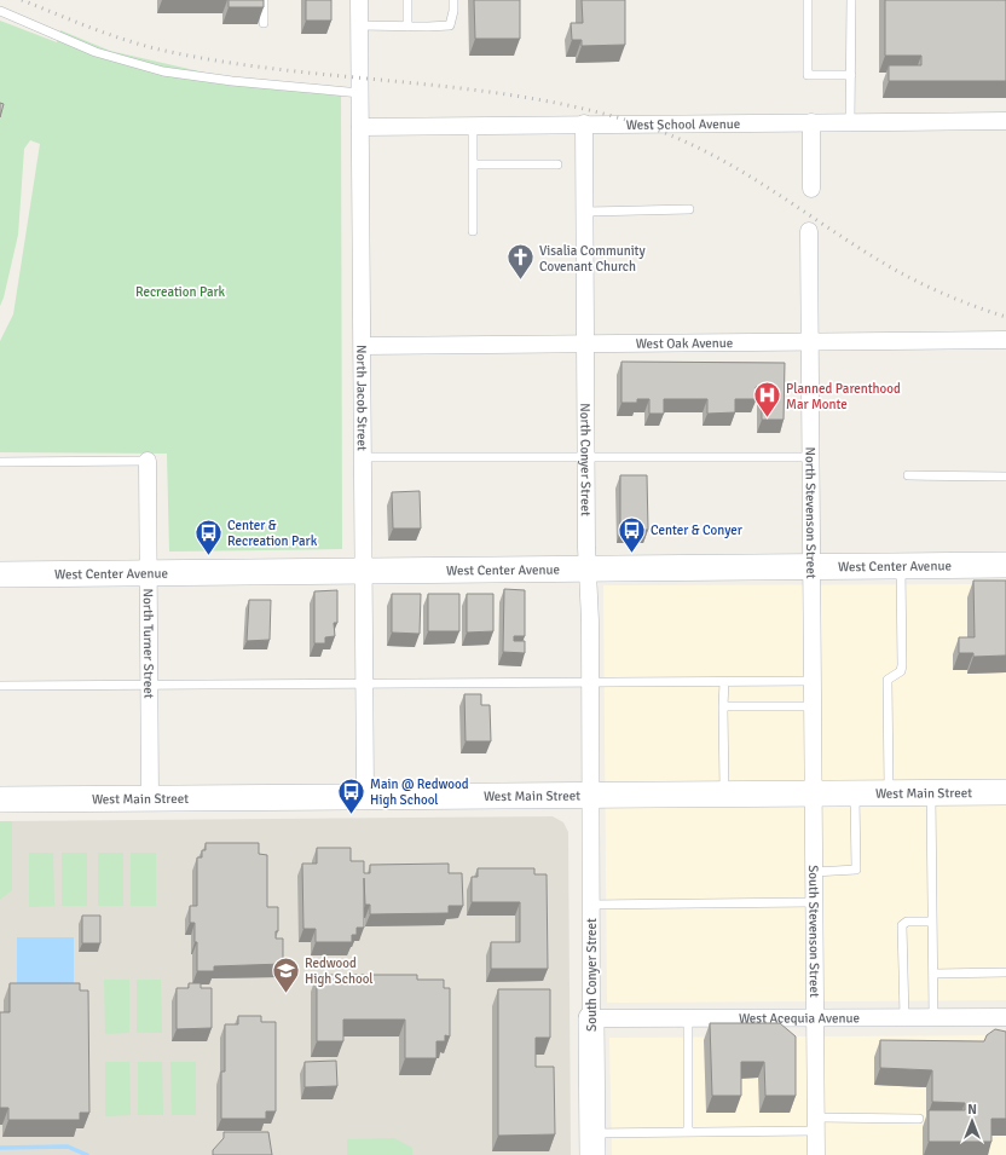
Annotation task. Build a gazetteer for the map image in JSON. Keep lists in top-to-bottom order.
{
  "streets": {
    "street": [
      "West School Avenue",
      "West Oak Avenue",
      "North Jacob Street",
      "North Conyer Street",
      "North Stevenson Street",
      "West Center Avenue",
      "North Turner Street",
      "West Main Street",
      "South Stevenson Street",
      "South Conyer Street",
      "West Acequia Avenue"
    ]
  },
  "crossings": [
    ["West School Avenue", "North Jacob Street"],
    ["West School Avenue", "North Conyer Street"],
    ["West Oak Avenue", "North Jacob Street"],
    ["West Oak Avenue", "North Conyer Street"],
    ["West Oak Avenue", "North Stevenson Street"],
    ["North Jacob Street", "West Center Avenue"],
    ["North Jacob Street", "West Main Street"],
    ["North Conyer Street", "West Center Avenue"],
    ["North Conyer Street", "West Main Street"],
    ["North Conyer Street", "South Conyer Street"],
    ["North Stevenson Street", "West Center Avenue"],
    ["North Stevenson Street", "West Main Street"],
    ["North Stevenson Street", "South Stevenson Street"],
    ["West Center Avenue", "North Turner Street"],
    ["North Turner Street", "West Main Street"],
    ["West Main Street", "South Stevenson Street"],
    ["West Main Street", "South Conyer Street"],
    ["South Stevenson Street", "West Acequia Avenue"],
    ["South Conyer Street", "West Acequia Avenue"]
  ],
  "parks": ["Recreation Park"],
  "places": {
    "church": ["Visalia Community Covenant Church"],
    "hospital": ["Planned Parenthood Mar Monte"],
    "bus stop": ["Center & Conyer", "Center & Recreation Park", "Main @ Redwood High School"],
    "school or university": ["Redwood High School"]
  },
  "north": "top"
}
